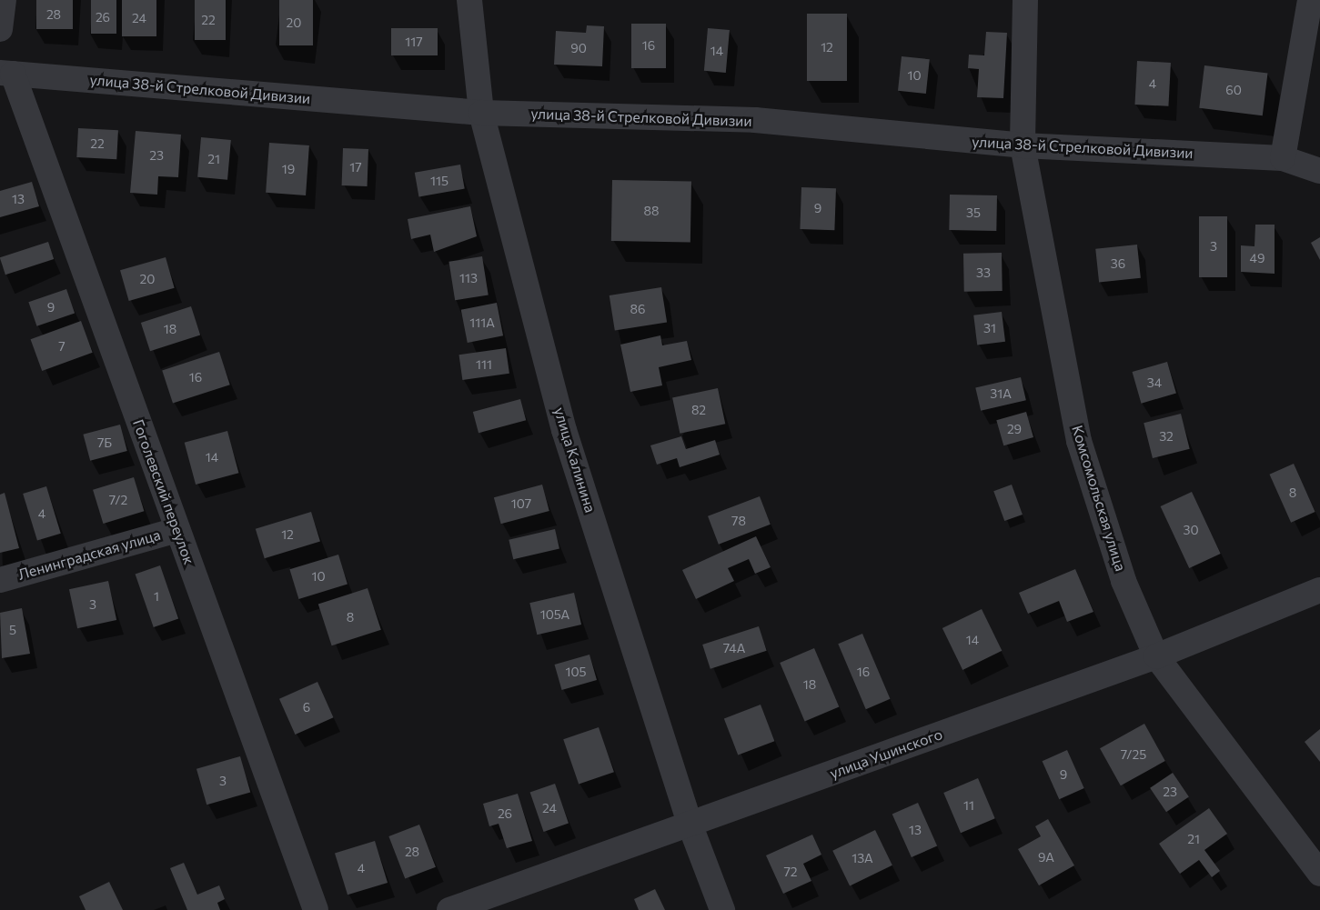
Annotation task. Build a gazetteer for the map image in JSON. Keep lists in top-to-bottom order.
{
  "streets": {
    "street": [
      "улица 38-й Стрелковой Дивизии",
      "улица Калинина",
      "Гоголевский переулок",
      "Комсомольская улица",
      "Ленинградская улица",
      "улица Ушинского"
    ]
  },
  "crossings": [
    ["улица 38-й Стрелковой Дивизии", "улица Калинина"],
    ["улица 38-й Стрелковой Дивизии", "Гоголевский переулок"],
    ["улица 38-й Стрелковой Дивизии", "Комсомольская улица"],
    ["улица Калинина", "улица Ушинского"],
    ["Гоголевский переулок", "Ленинградская улица"],
    ["Комсомольская улица", "улица Ушинского"]
  ],
  "house_numbers": [
    "28",
    "26",
    "24",
    "22",
    "20",
    "117",
    "16",
    "12",
    "90",
    "14",
    "10",
    "4",
    "60",
    "22",
    "23",
    "21",
    "17",
    "19",
    "115",
    "13",
    "9",
    "88",
    "35",
    "3",
    "49",
    "36",
    "33",
    "113",
    "20",
    "9",
    "86",
    "111А",
    "31",
    "18",
    "7",
    "111",
    "16",
    "34",
    "31А",
    "82",
    "29",
    "32",
    "7Б",
    "14",
    "8",
    "7/2",
    "107",
    "4",
    "78",
    "30",
    "12",
    "10",
    "1",
    "3",
    "105А",
    "8",
    "5",
    "14",
    "74А",
    "105",
    "16",
    "18",
    "6",
    "7/25",
    "9",
    "3",
    "23",
    "11",
    "24",
    "26",
    "13",
    "21",
    "28",
    "9А",
    "13А",
    "4",
    "72"
  ]
}
